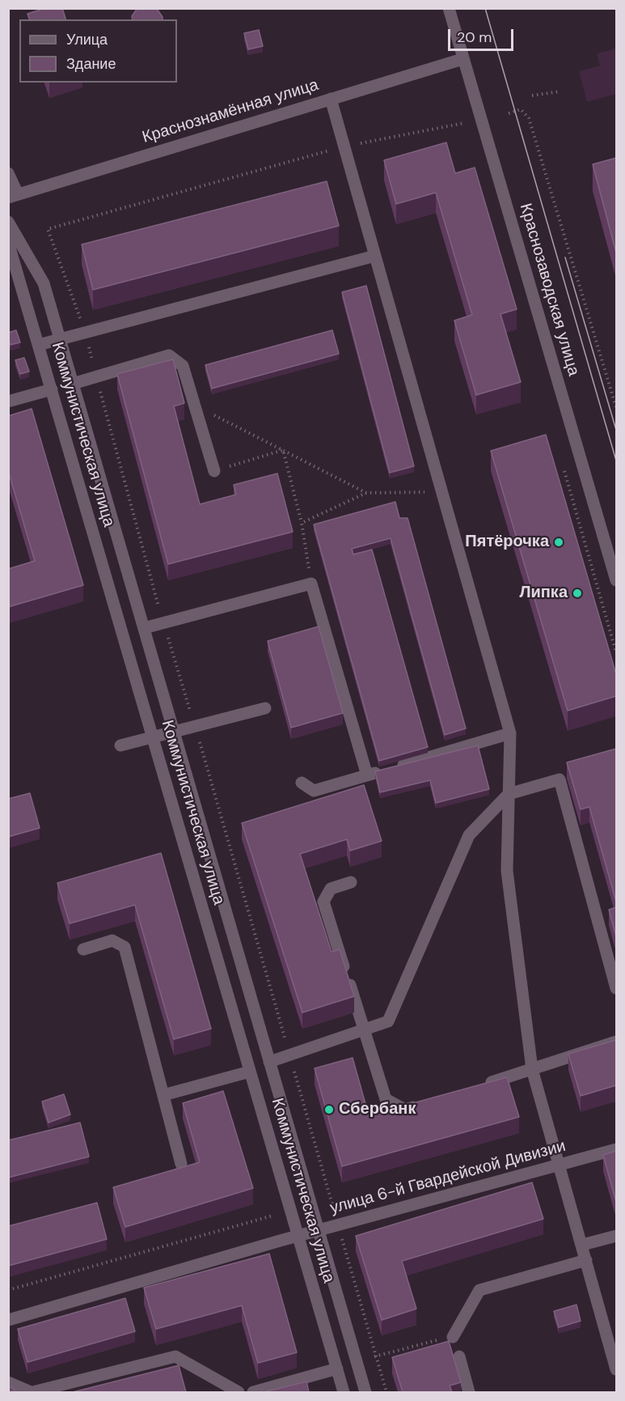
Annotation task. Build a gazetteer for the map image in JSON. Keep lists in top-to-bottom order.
{
  "streets": {
    "street": [
      "Краснознамённая улица",
      "Краснозаводская улица",
      "Коммунистическая улица",
      "улица 6-й Гвардейской Дивизии"
    ]
  },
  "crossings": [
    ["Краснознамённая улица", "Краснозаводская улица"],
    ["Коммунистическая улица", "улица 6-й Гвардейской Дивизии"]
  ],
  "places": ["Пятёрочка", "Липка", "Сбербанк"],
  "legend": ["Улица", "Здание"],
  "scale_bar": "20 m"
}
